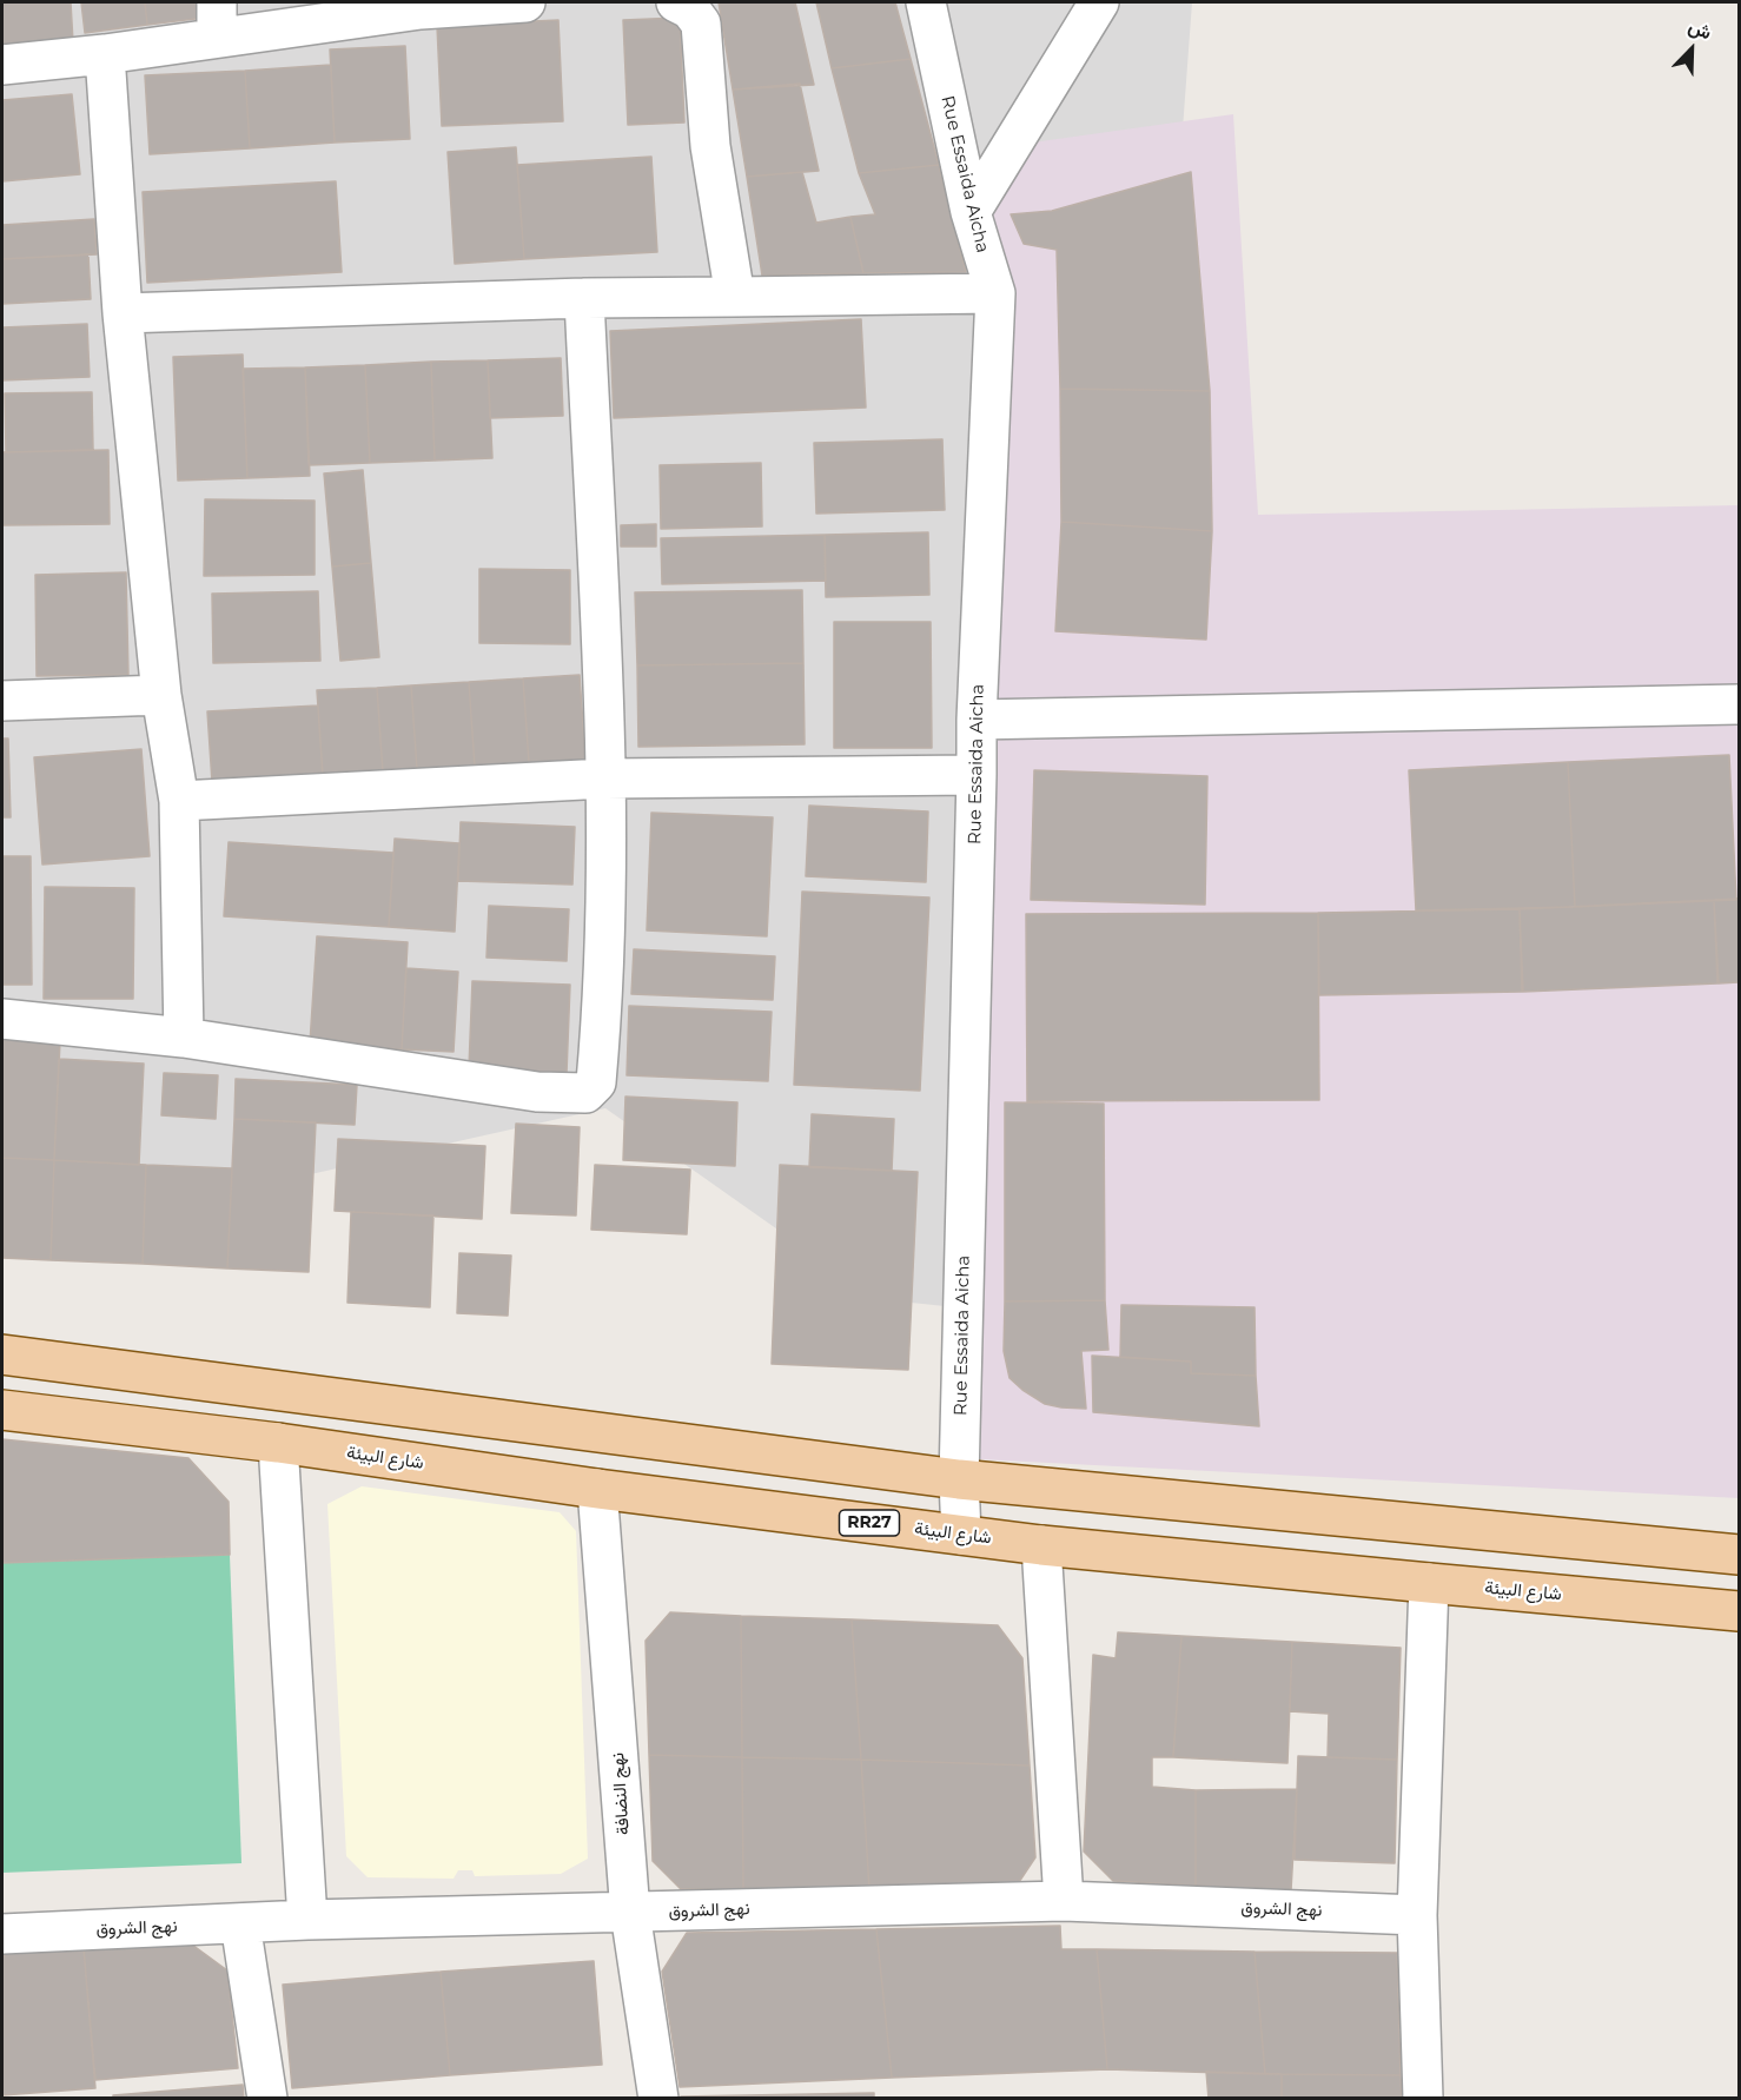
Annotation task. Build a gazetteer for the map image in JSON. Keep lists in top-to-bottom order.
{
  "streets": {
    "main road": ["شارع البيئة", "RR27"],
    "street": ["Rue Essaida Aicha", "نهج النضافة", "نهج الشروق"]
  },
  "crossings": [
    ["Rue Essaida Aicha", "شارع البيئة"],
    ["شارع البيئة", "نهج النضافة"],
    ["نهج النضافة", "نهج الشروق"]
  ],
  "north": "top right"
}
